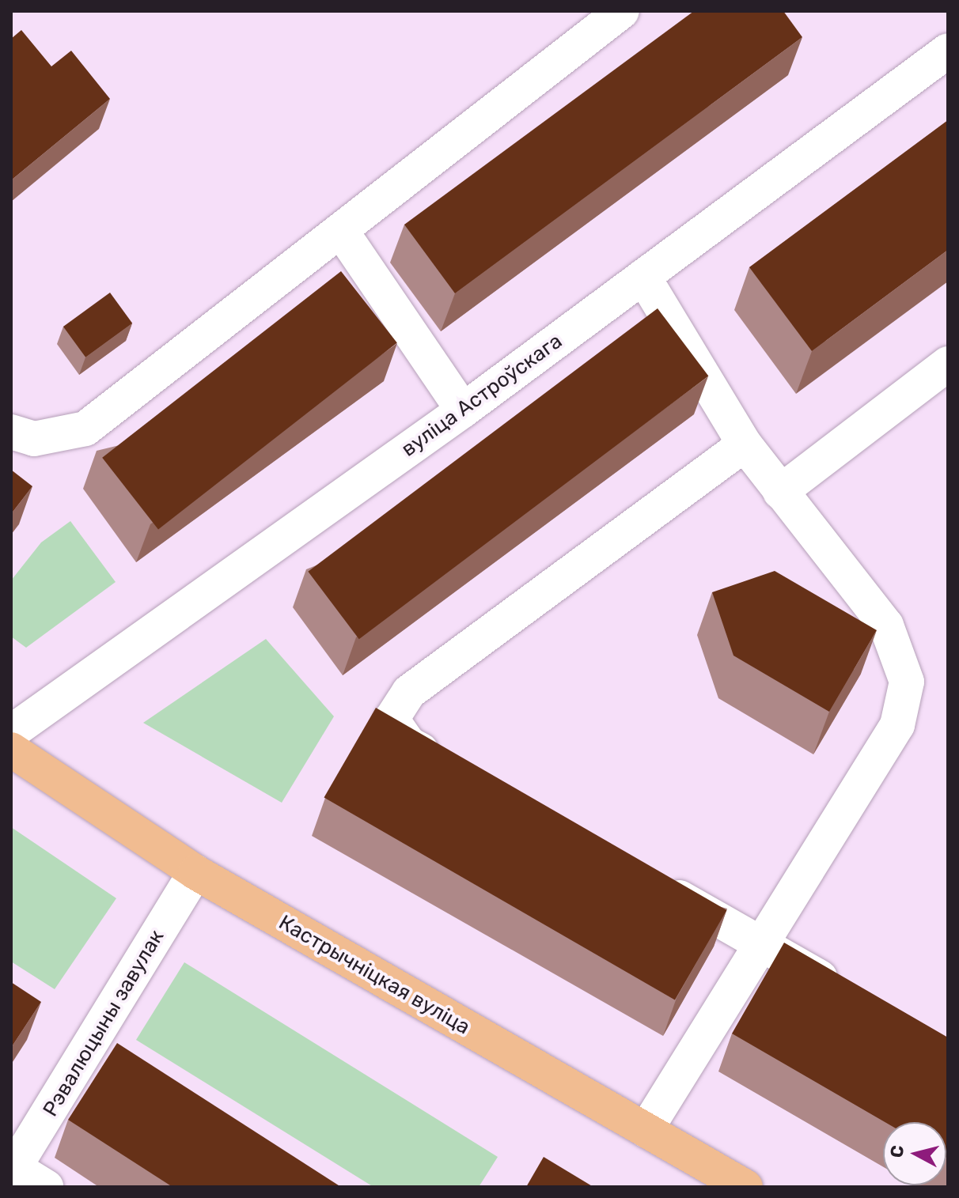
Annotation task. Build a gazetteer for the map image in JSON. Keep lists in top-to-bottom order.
{
  "streets": {
    "main road": ["Кастрычніцкая вуліца"],
    "street": ["вуліца Астроўскага", "Рэвалюцыны завулак"]
  },
  "crossings": [
    ["Кастрычніцкая вуліца", "Рэвалюцыны завулак"]
  ],
  "north": "left"
}
